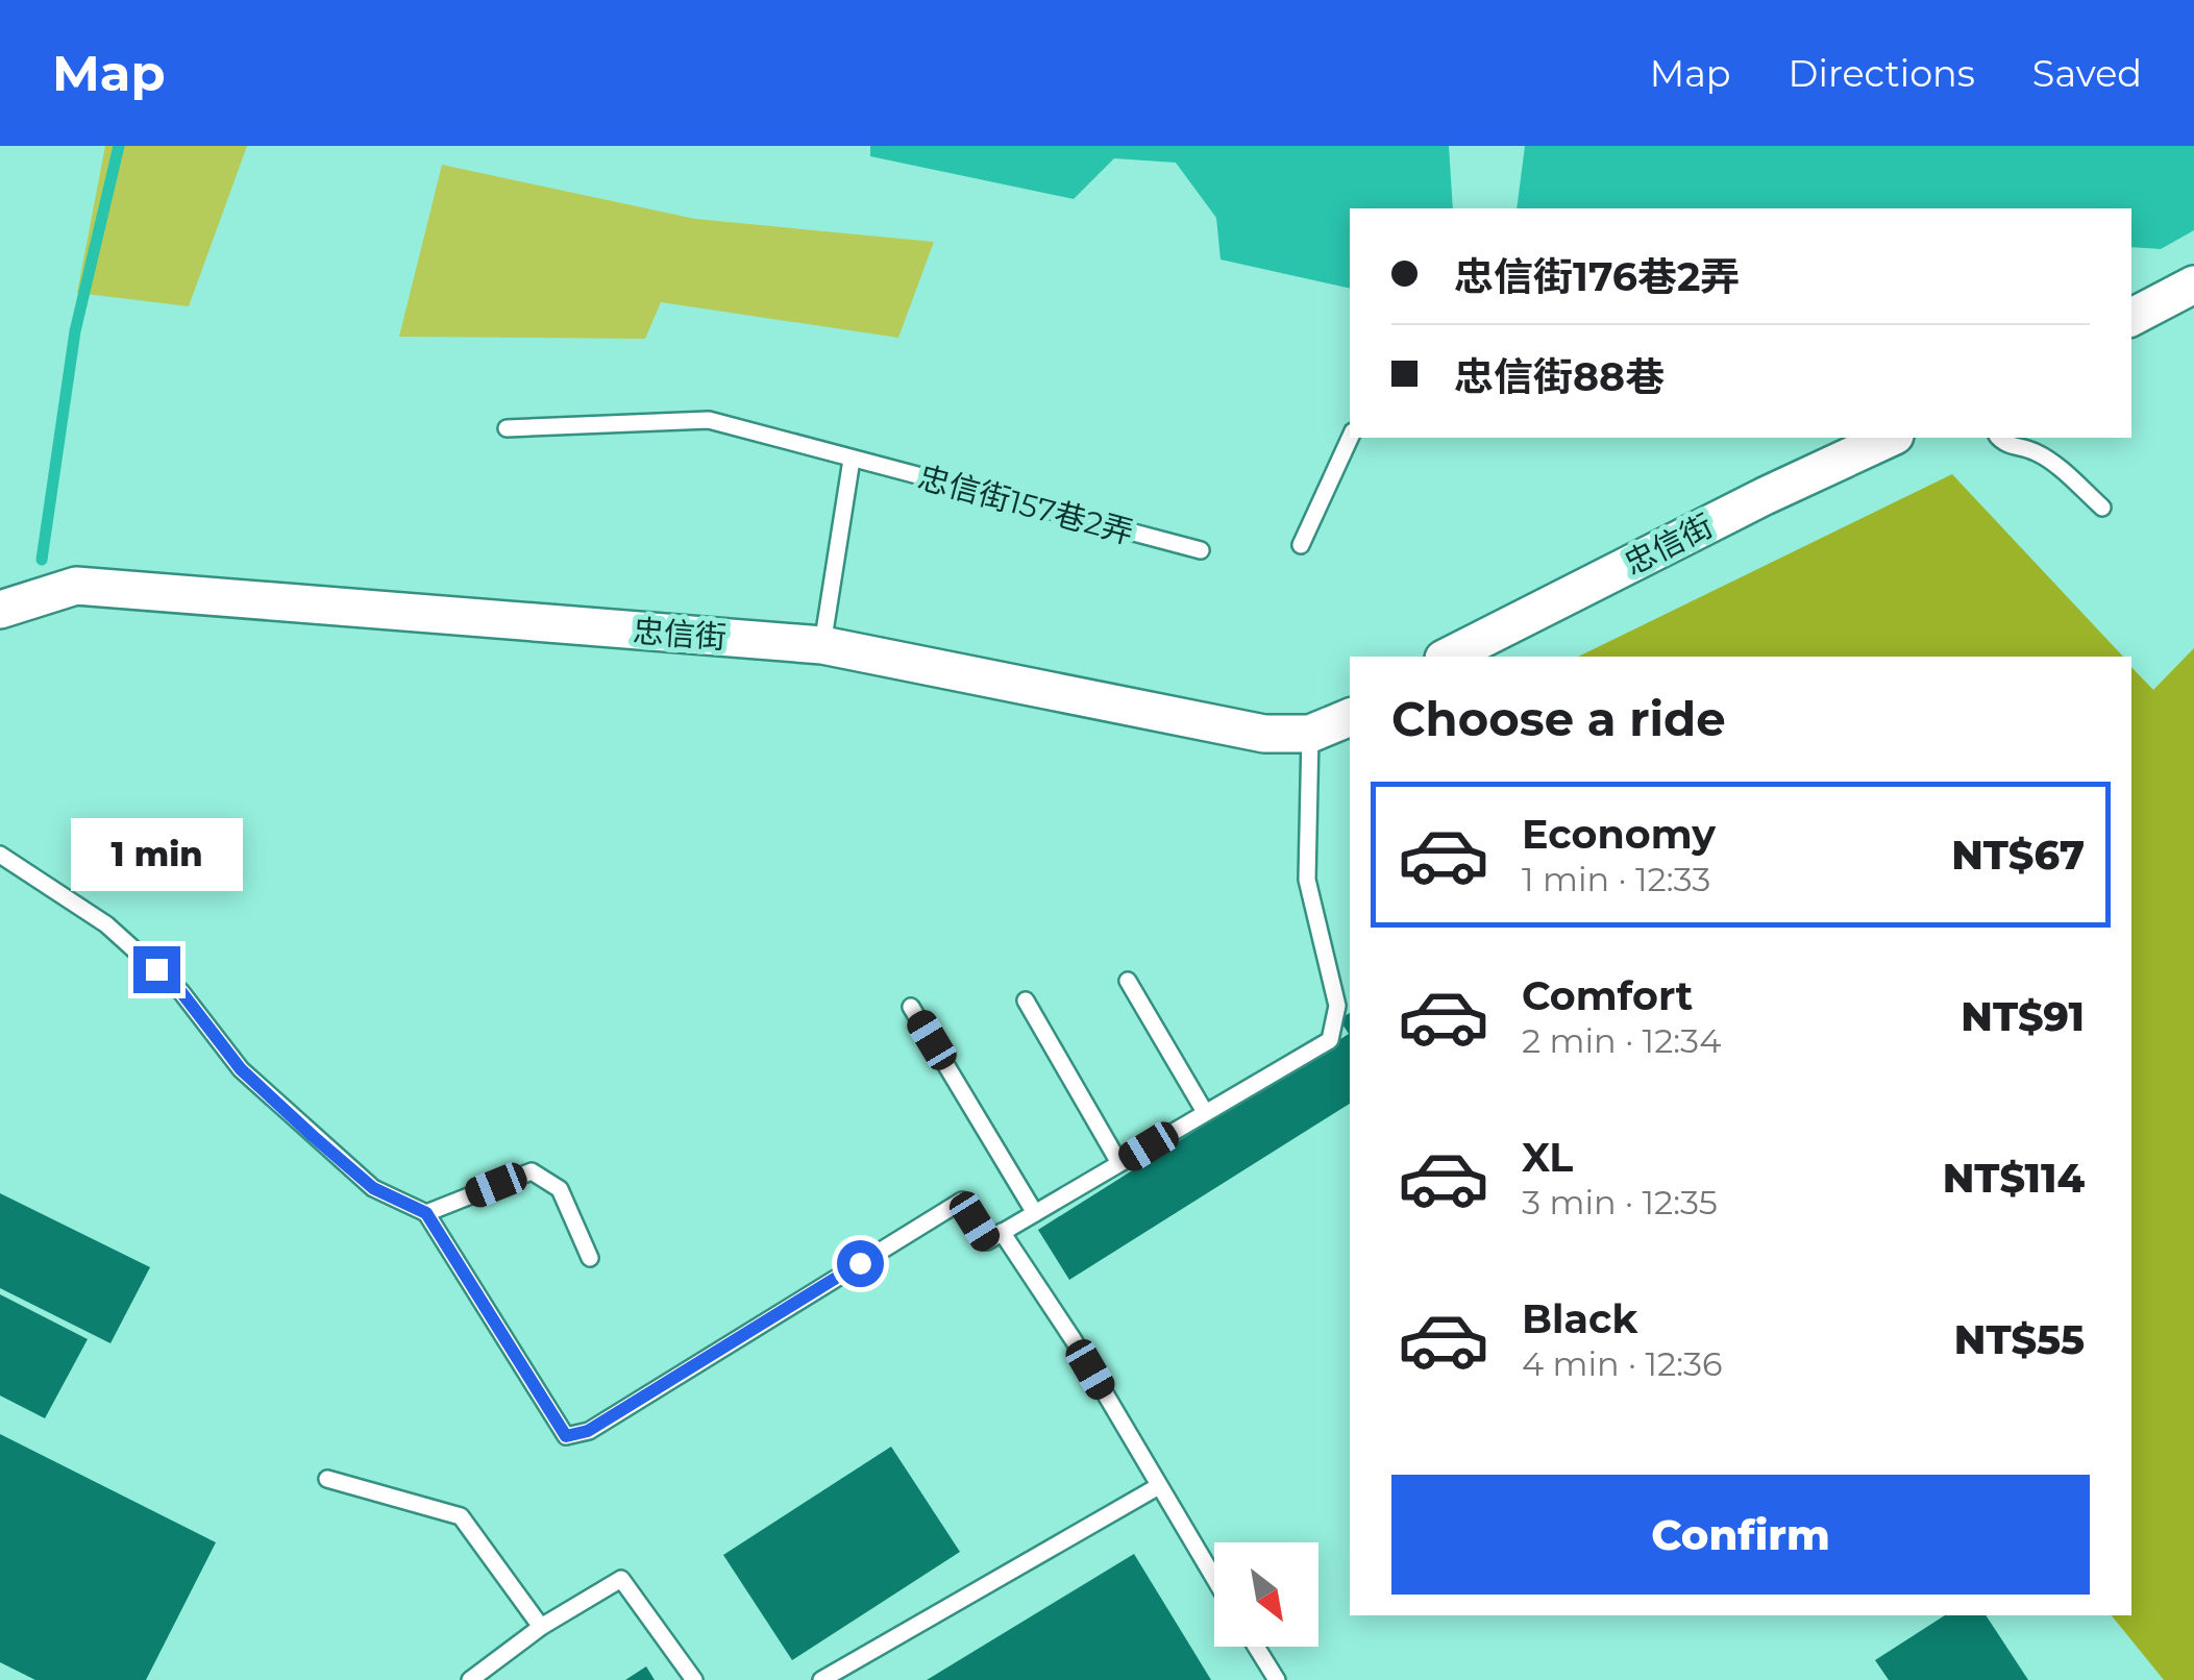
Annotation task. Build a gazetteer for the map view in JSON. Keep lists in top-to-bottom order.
{
  "streets": {
    "street": ["忠信街"],
    "lane": ["忠信街157巷2弄"]
  },
  "north": "bottom right",
  "page": {
    "header": "Map",
    "nav": ["Map", "Directions", "Saved"],
    "banner": ["忠信街176巷2弄", "忠信街88巷"],
    "heading": "Choose a ride",
    "list": [
      {
        "name": "Economy",
        "note": "1 min · 12:33",
        "value": "NT$67"
      },
      {
        "name": "Comfort",
        "note": "2 min · 12:34",
        "value": "NT$91"
      },
      {
        "name": "XL",
        "note": "3 min · 12:35",
        "value": "NT$114"
      },
      {
        "name": "Black",
        "note": "4 min · 12:36",
        "value": "NT$55"
      }
    ],
    "bubble": "1 min",
    "buttons": "Confirm"
  }
}
